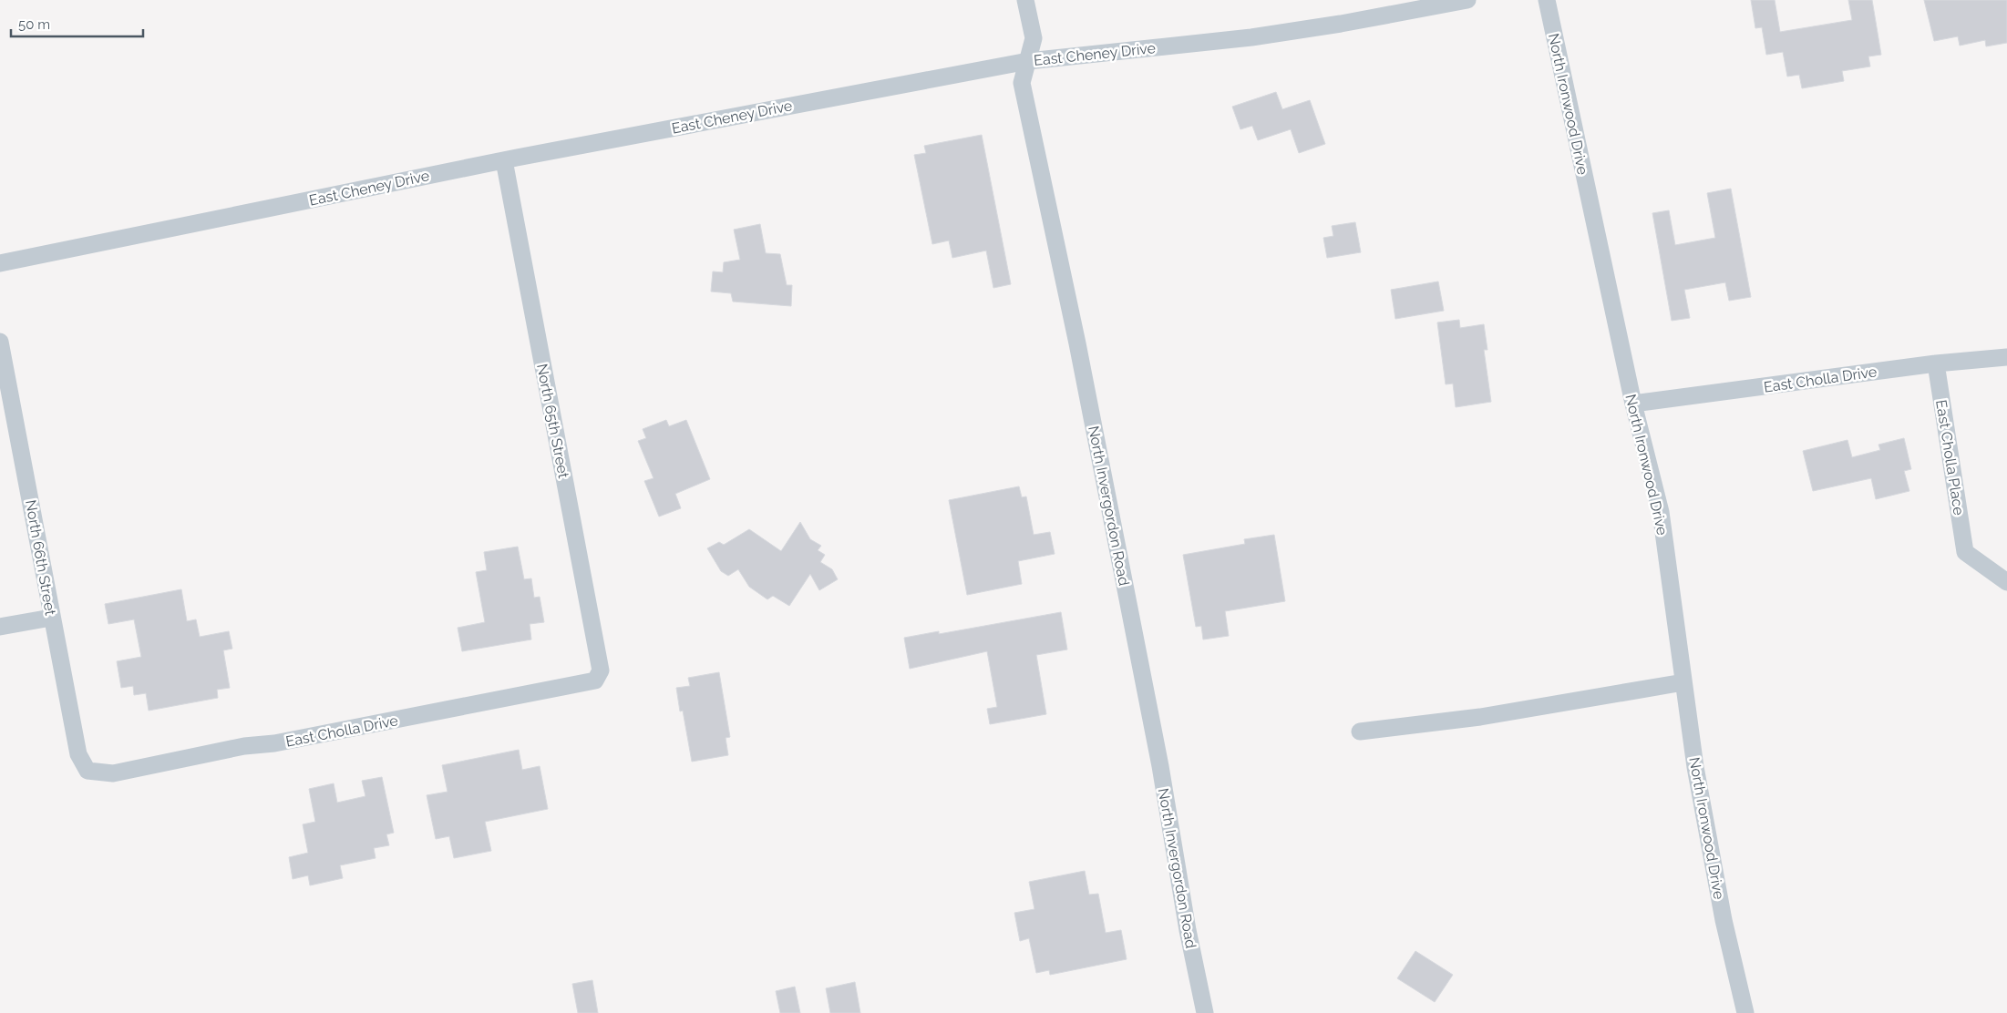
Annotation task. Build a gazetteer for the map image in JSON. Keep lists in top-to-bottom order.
{
  "streets": {
    "street": [
      "East Cheney Drive",
      "North Ironwood Drive",
      "East Cholla Drive",
      "North 65th Street",
      "East Cholla Place",
      "North Invergordon Road",
      "North 66th Street"
    ]
  },
  "crossings": [
    ["East Cheney Drive", "North 65th Street"],
    ["East Cheney Drive", "North Invergordon Road"],
    ["North Ironwood Drive", "East Cholla Drive"],
    ["East Cholla Drive", "North 65th Street"],
    ["East Cholla Drive", "East Cholla Place"],
    ["East Cholla Drive", "North 66th Street"]
  ],
  "scale_bar": "50 m"
}
